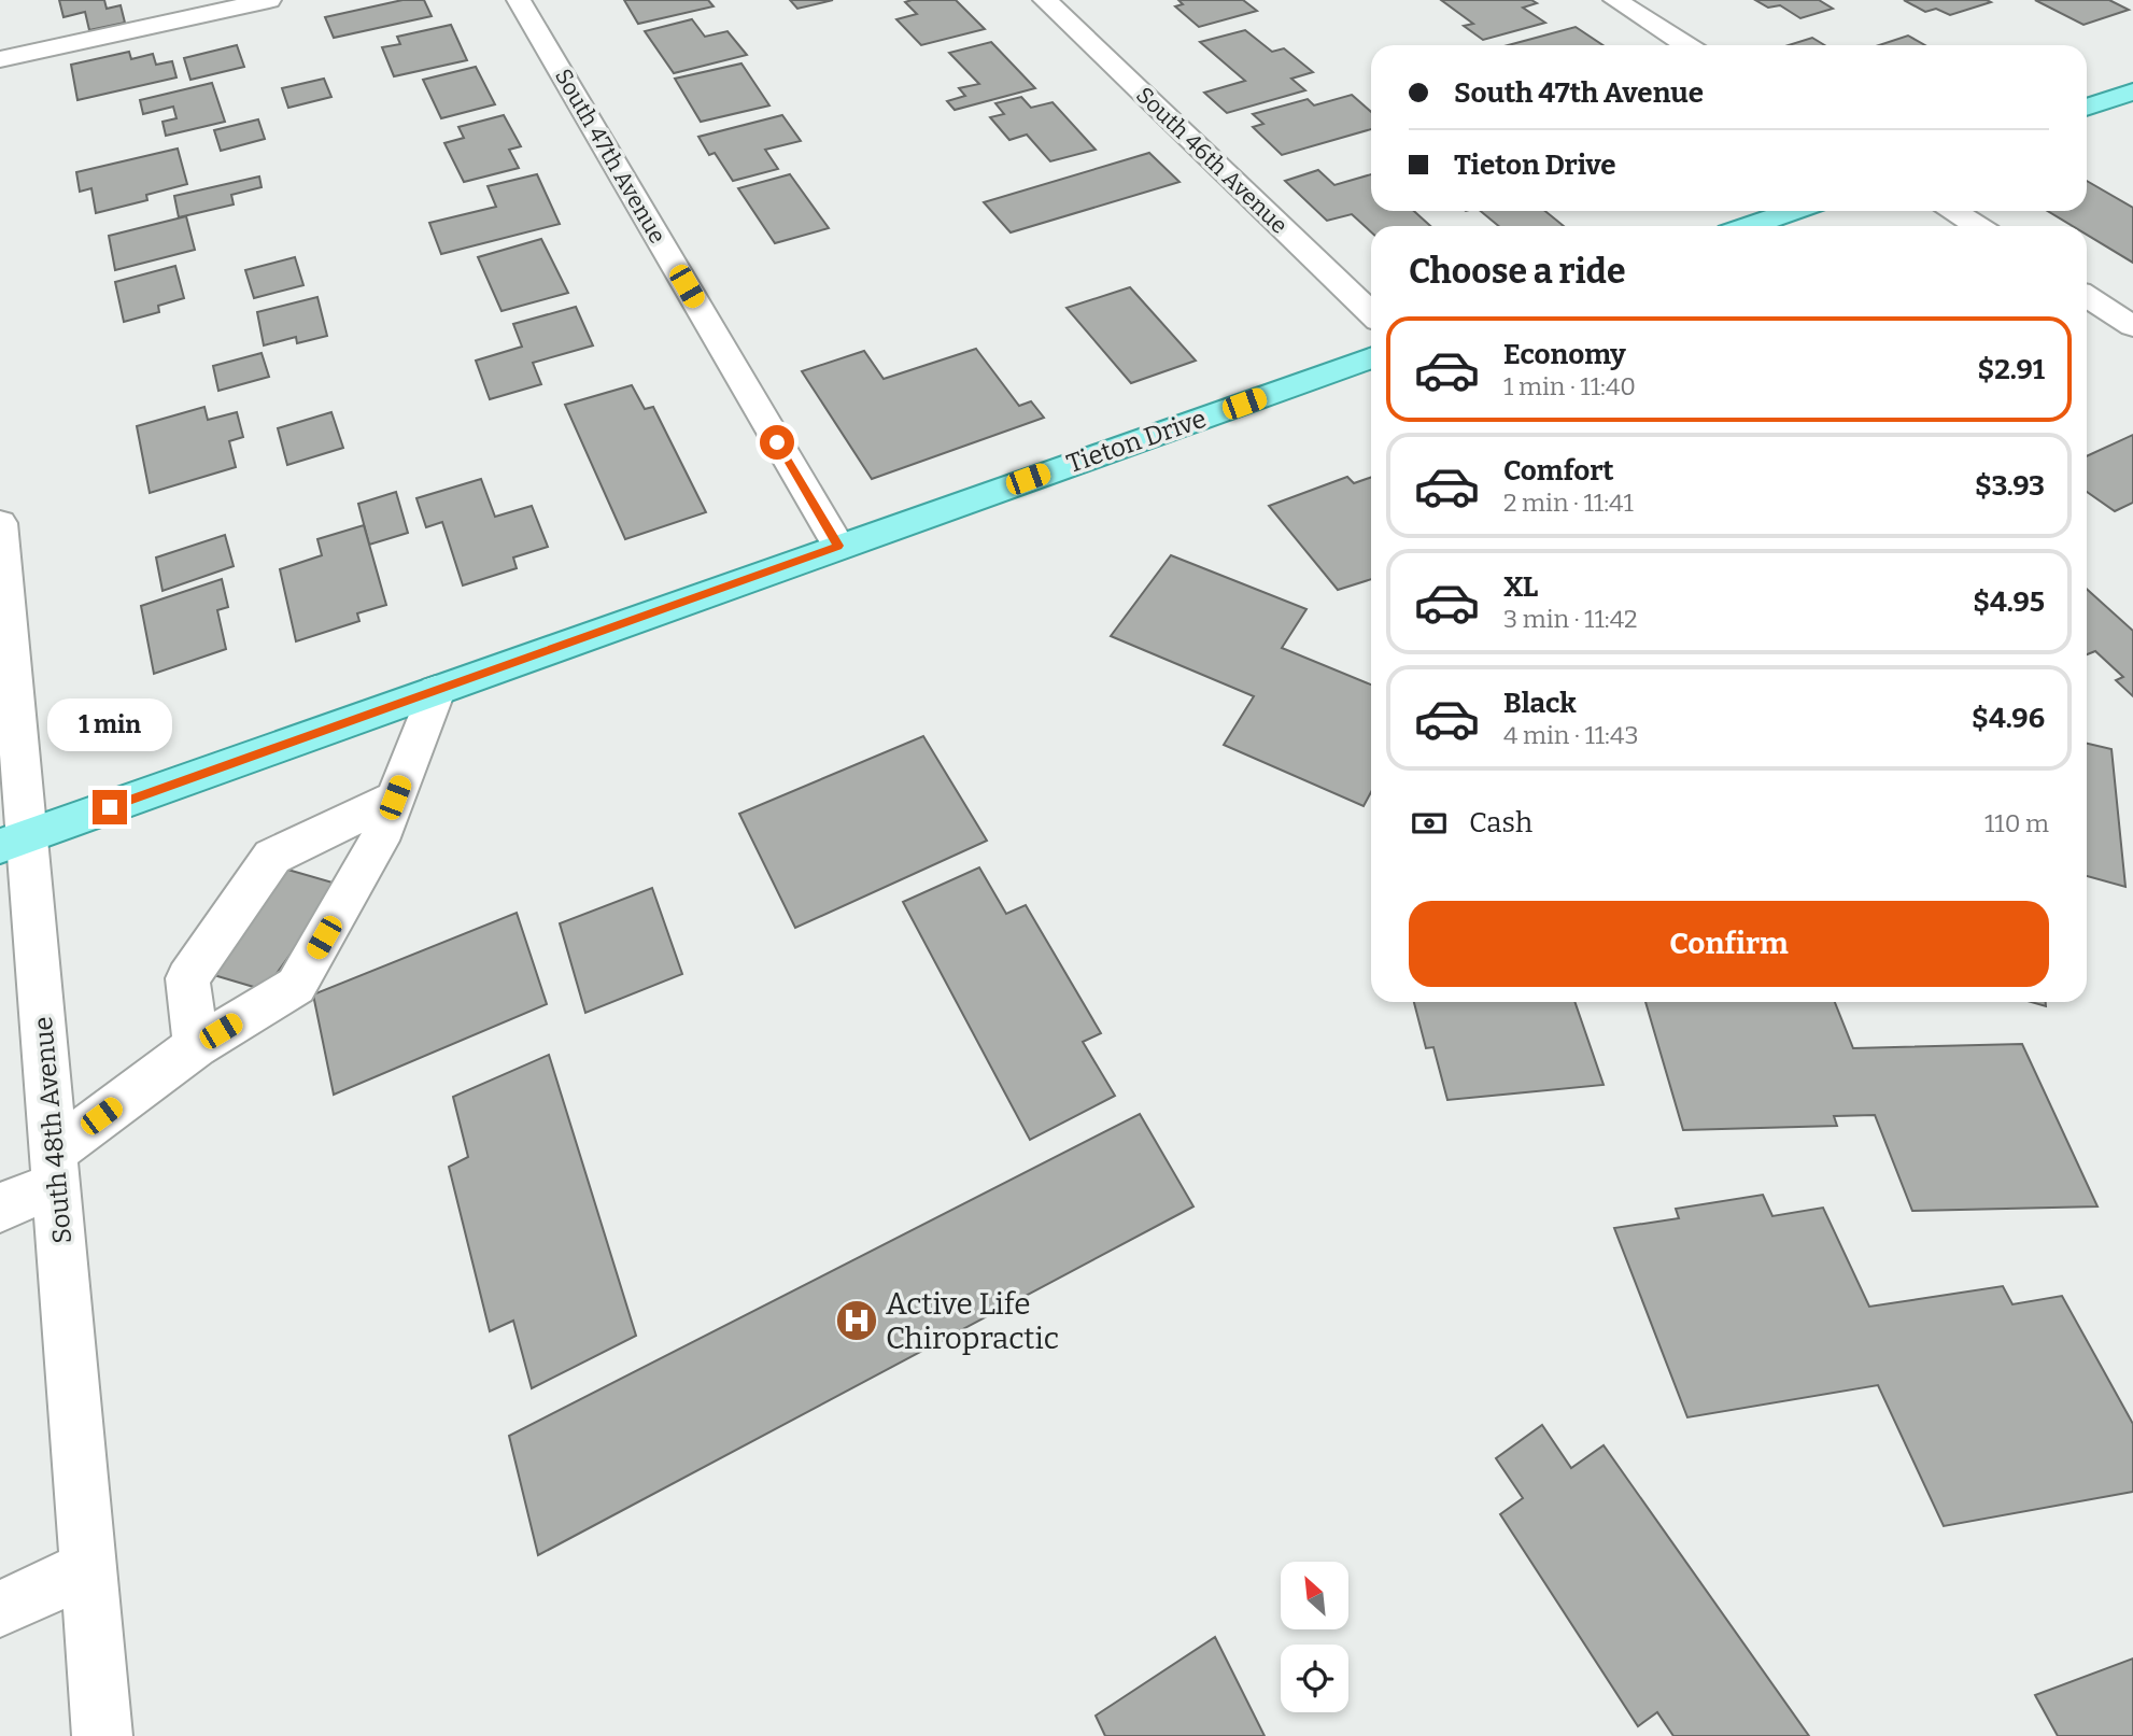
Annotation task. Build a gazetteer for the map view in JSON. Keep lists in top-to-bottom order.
{
  "streets": {
    "main road": ["Tieton Drive"],
    "street": ["South 47th Avenue", "South 46th Avenue", "South 48th Avenue"]
  },
  "crossings": [
    ["South 47th Avenue", "Tieton Drive"],
    ["Tieton Drive", "South 48th Avenue"]
  ],
  "places": {
    "hospital": ["Active Life Chiropractic"]
  },
  "north": "top left",
  "page": {
    "banner": ["South 47th Avenue", "Tieton Drive"],
    "heading": "Choose a ride",
    "list": [
      {
        "name": "Economy",
        "note": "1 min · 11:40",
        "value": "$2.91"
      },
      {
        "name": "Comfort",
        "note": "2 min · 11:41",
        "value": "$3.93"
      },
      {
        "name": "XL",
        "note": "3 min · 11:42",
        "value": "$4.95"
      },
      {
        "name": "Black",
        "note": "4 min · 11:43",
        "value": "$4.96"
      }
    ],
    "bubble": "1 min",
    "pay": ["Cash", "110 m"],
    "buttons": "Confirm"
  }
}
